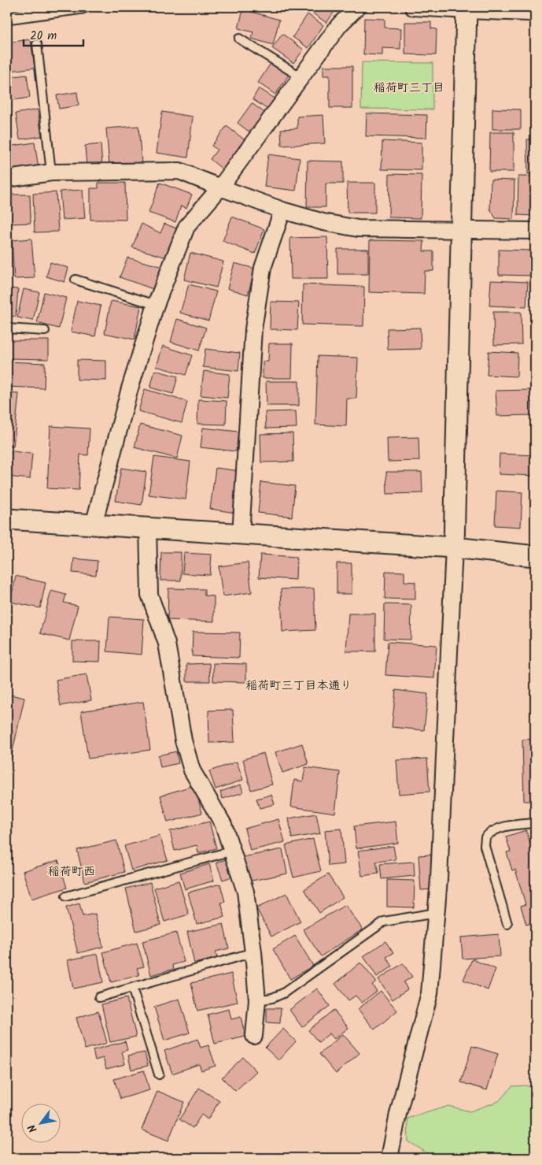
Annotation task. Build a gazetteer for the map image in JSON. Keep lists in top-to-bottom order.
{
  "districts": ["稲荷町三丁目", "稲荷町三丁目本通り", "稲荷町西"],
  "scale_bar": "20 m",
  "north": "bottom left"
}
